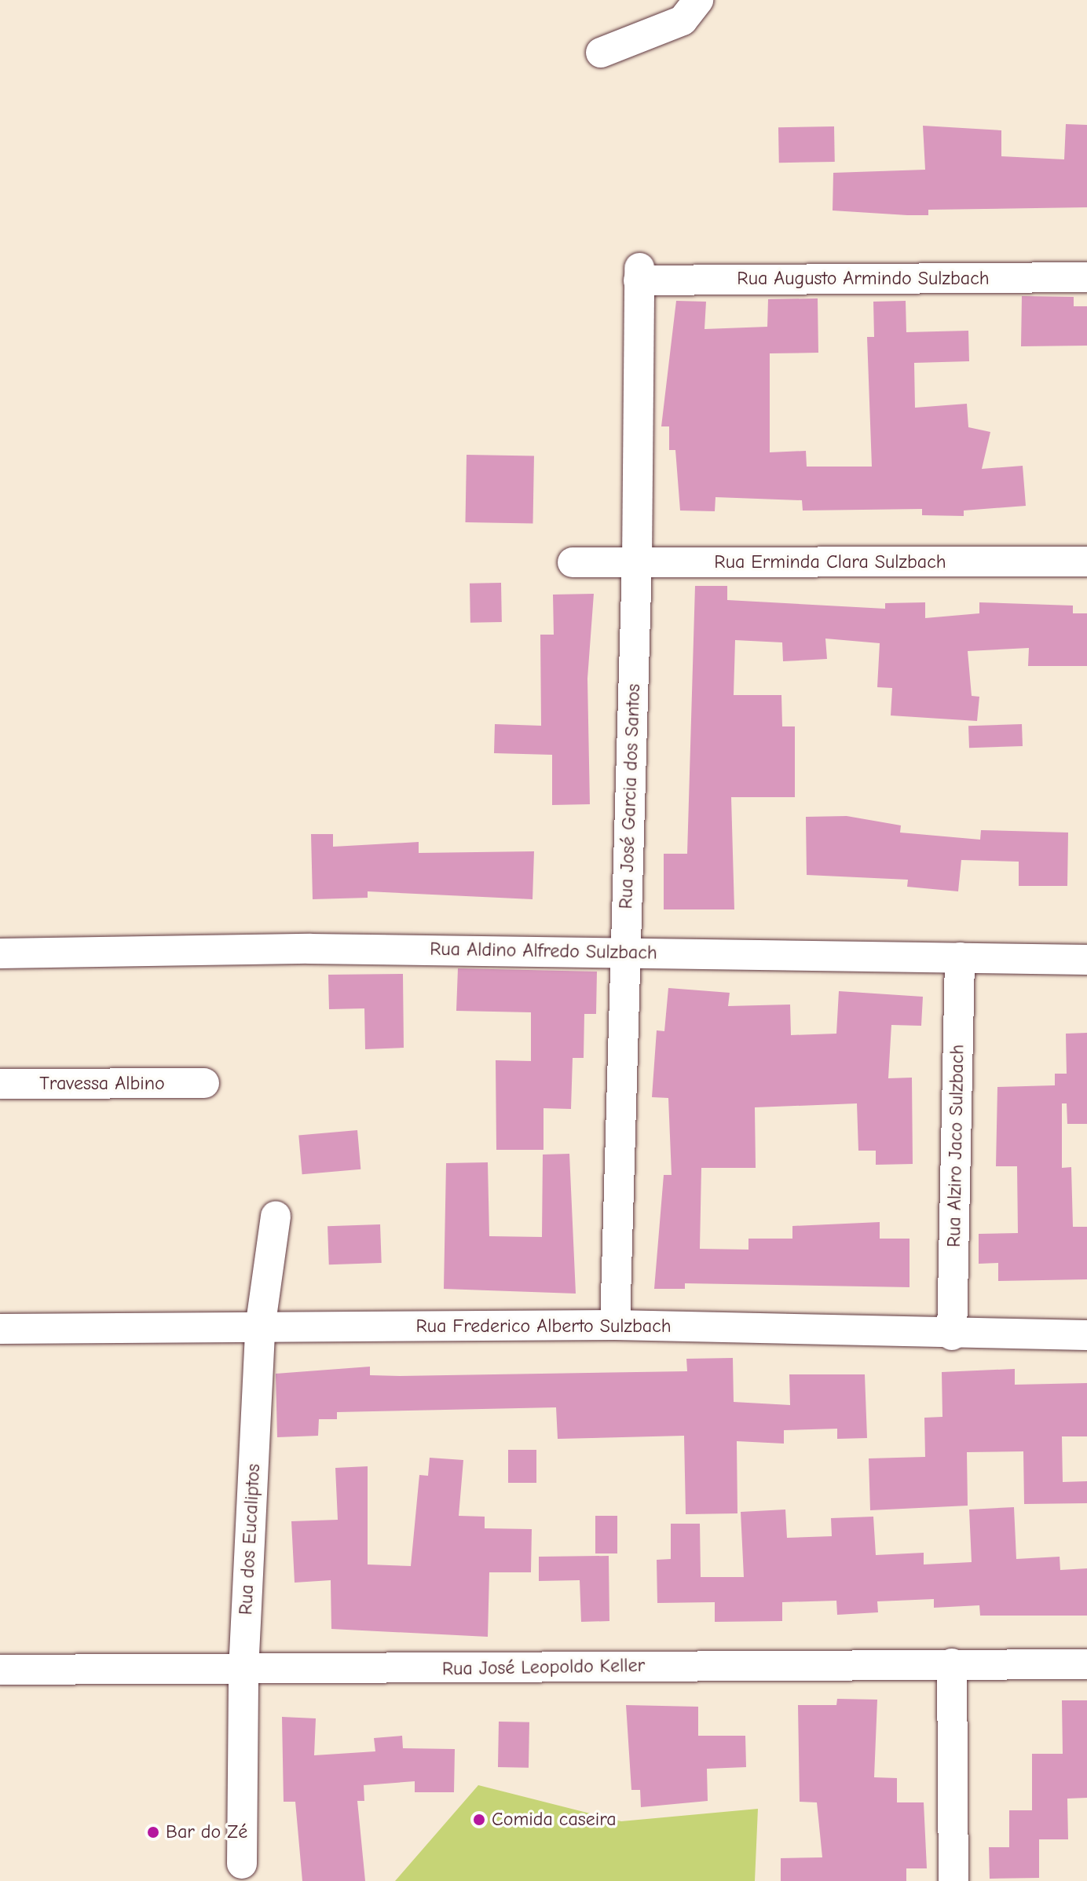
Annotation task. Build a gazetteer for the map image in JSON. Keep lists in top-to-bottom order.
{
  "streets": {
    "street": [
      "Rua Augusto Armindo Sulzbach",
      "Rua Erminda Clara Sulzbach",
      "Rua José Garcia dos Santos",
      "Rua Aldino Alfredo Sulzbach",
      "Travessa Albino",
      "Rua Alziro Jaco Sulzbach",
      "Rua Frederico Alberto Sulzbach",
      "Rua dos Eucaliptos",
      "Rua José Leopoldo Keller"
    ]
  },
  "crossings": [
    ["Rua Augusto Armindo Sulzbach", "Rua José Garcia dos Santos"],
    ["Rua Erminda Clara Sulzbach", "Rua José Garcia dos Santos"],
    ["Rua José Garcia dos Santos", "Rua Aldino Alfredo Sulzbach"],
    ["Rua José Garcia dos Santos", "Rua Frederico Alberto Sulzbach"],
    ["Rua Aldino Alfredo Sulzbach", "Rua Alziro Jaco Sulzbach"],
    ["Rua Alziro Jaco Sulzbach", "Rua Frederico Alberto Sulzbach"],
    ["Rua Frederico Alberto Sulzbach", "Rua dos Eucaliptos"],
    ["Rua dos Eucaliptos", "Rua José Leopoldo Keller"]
  ],
  "places": ["Comida caseira", "Bar do Zé"]
}
